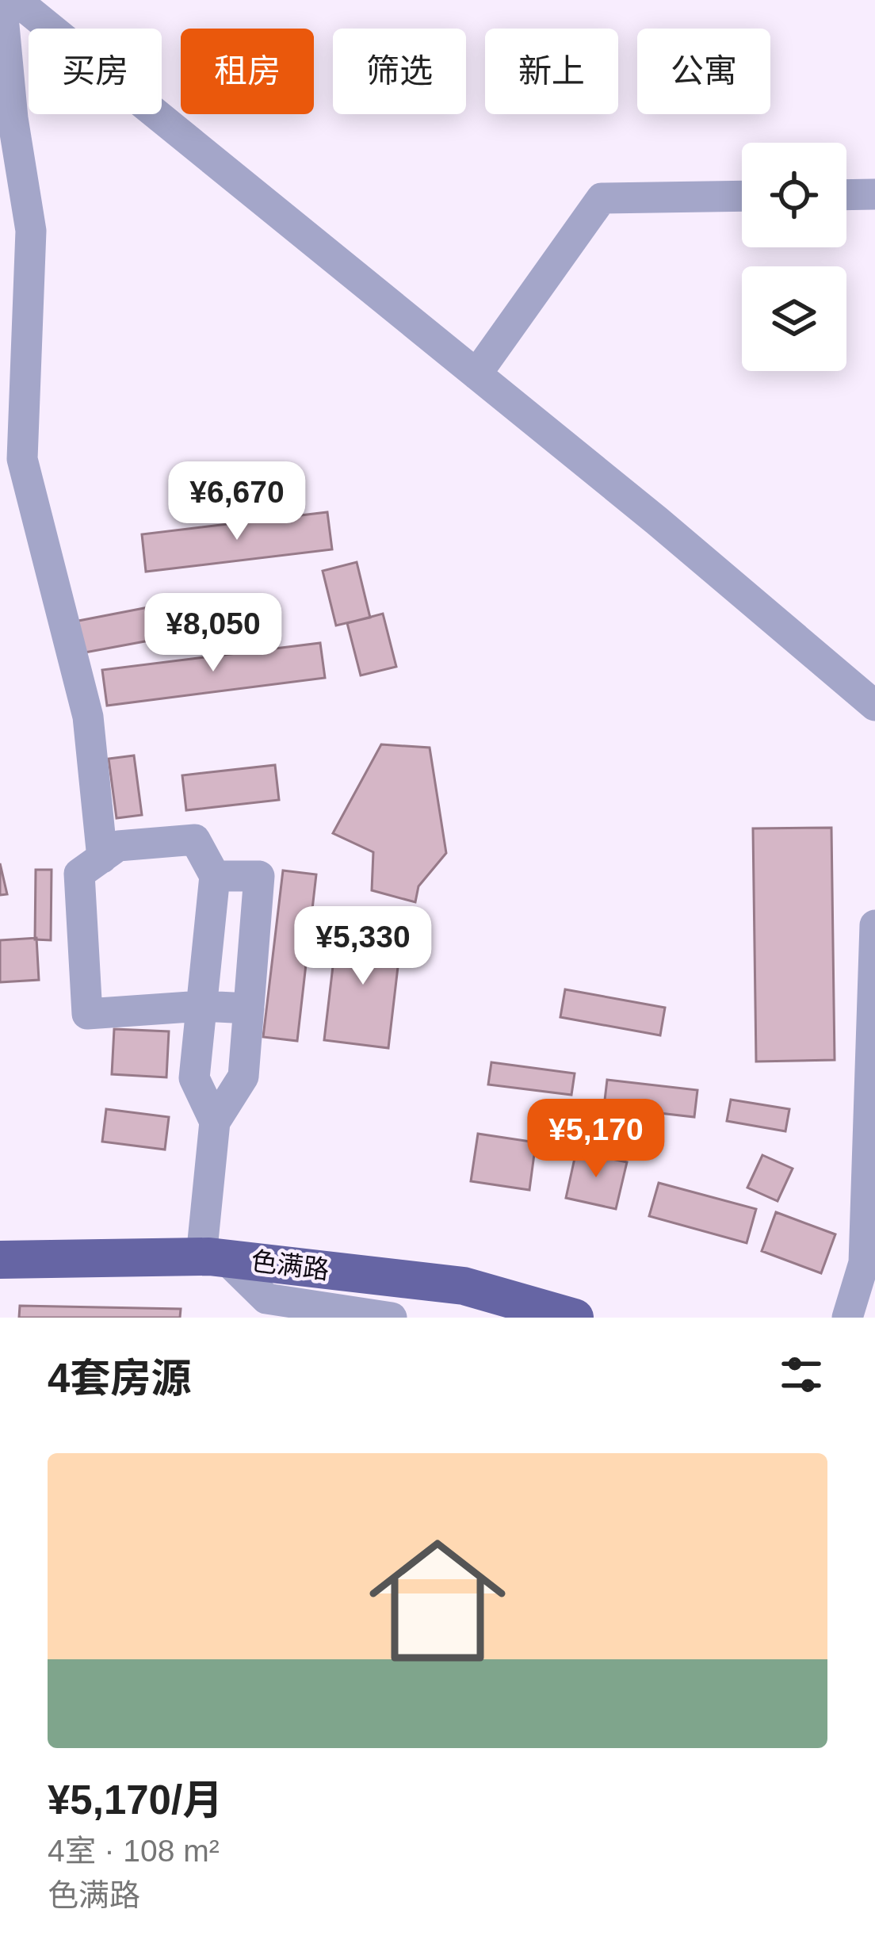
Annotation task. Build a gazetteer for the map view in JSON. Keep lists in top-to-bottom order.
{
  "streets": {
    "main road": ["色满路"]
  },
  "page": {
    "chip": [
      "买房",
      "租房",
      "筛选",
      "新上",
      "公寓"
    ],
    "price": [
      "¥6,670",
      "¥8,050",
      "¥5,330",
      "¥5,170"
    ],
    "heading": "4套房源",
    "list": [
      {
        "name": "¥5,170/月",
        "note": "4室 · 108 m² · 色满路"
      }
    ]
  }
}
